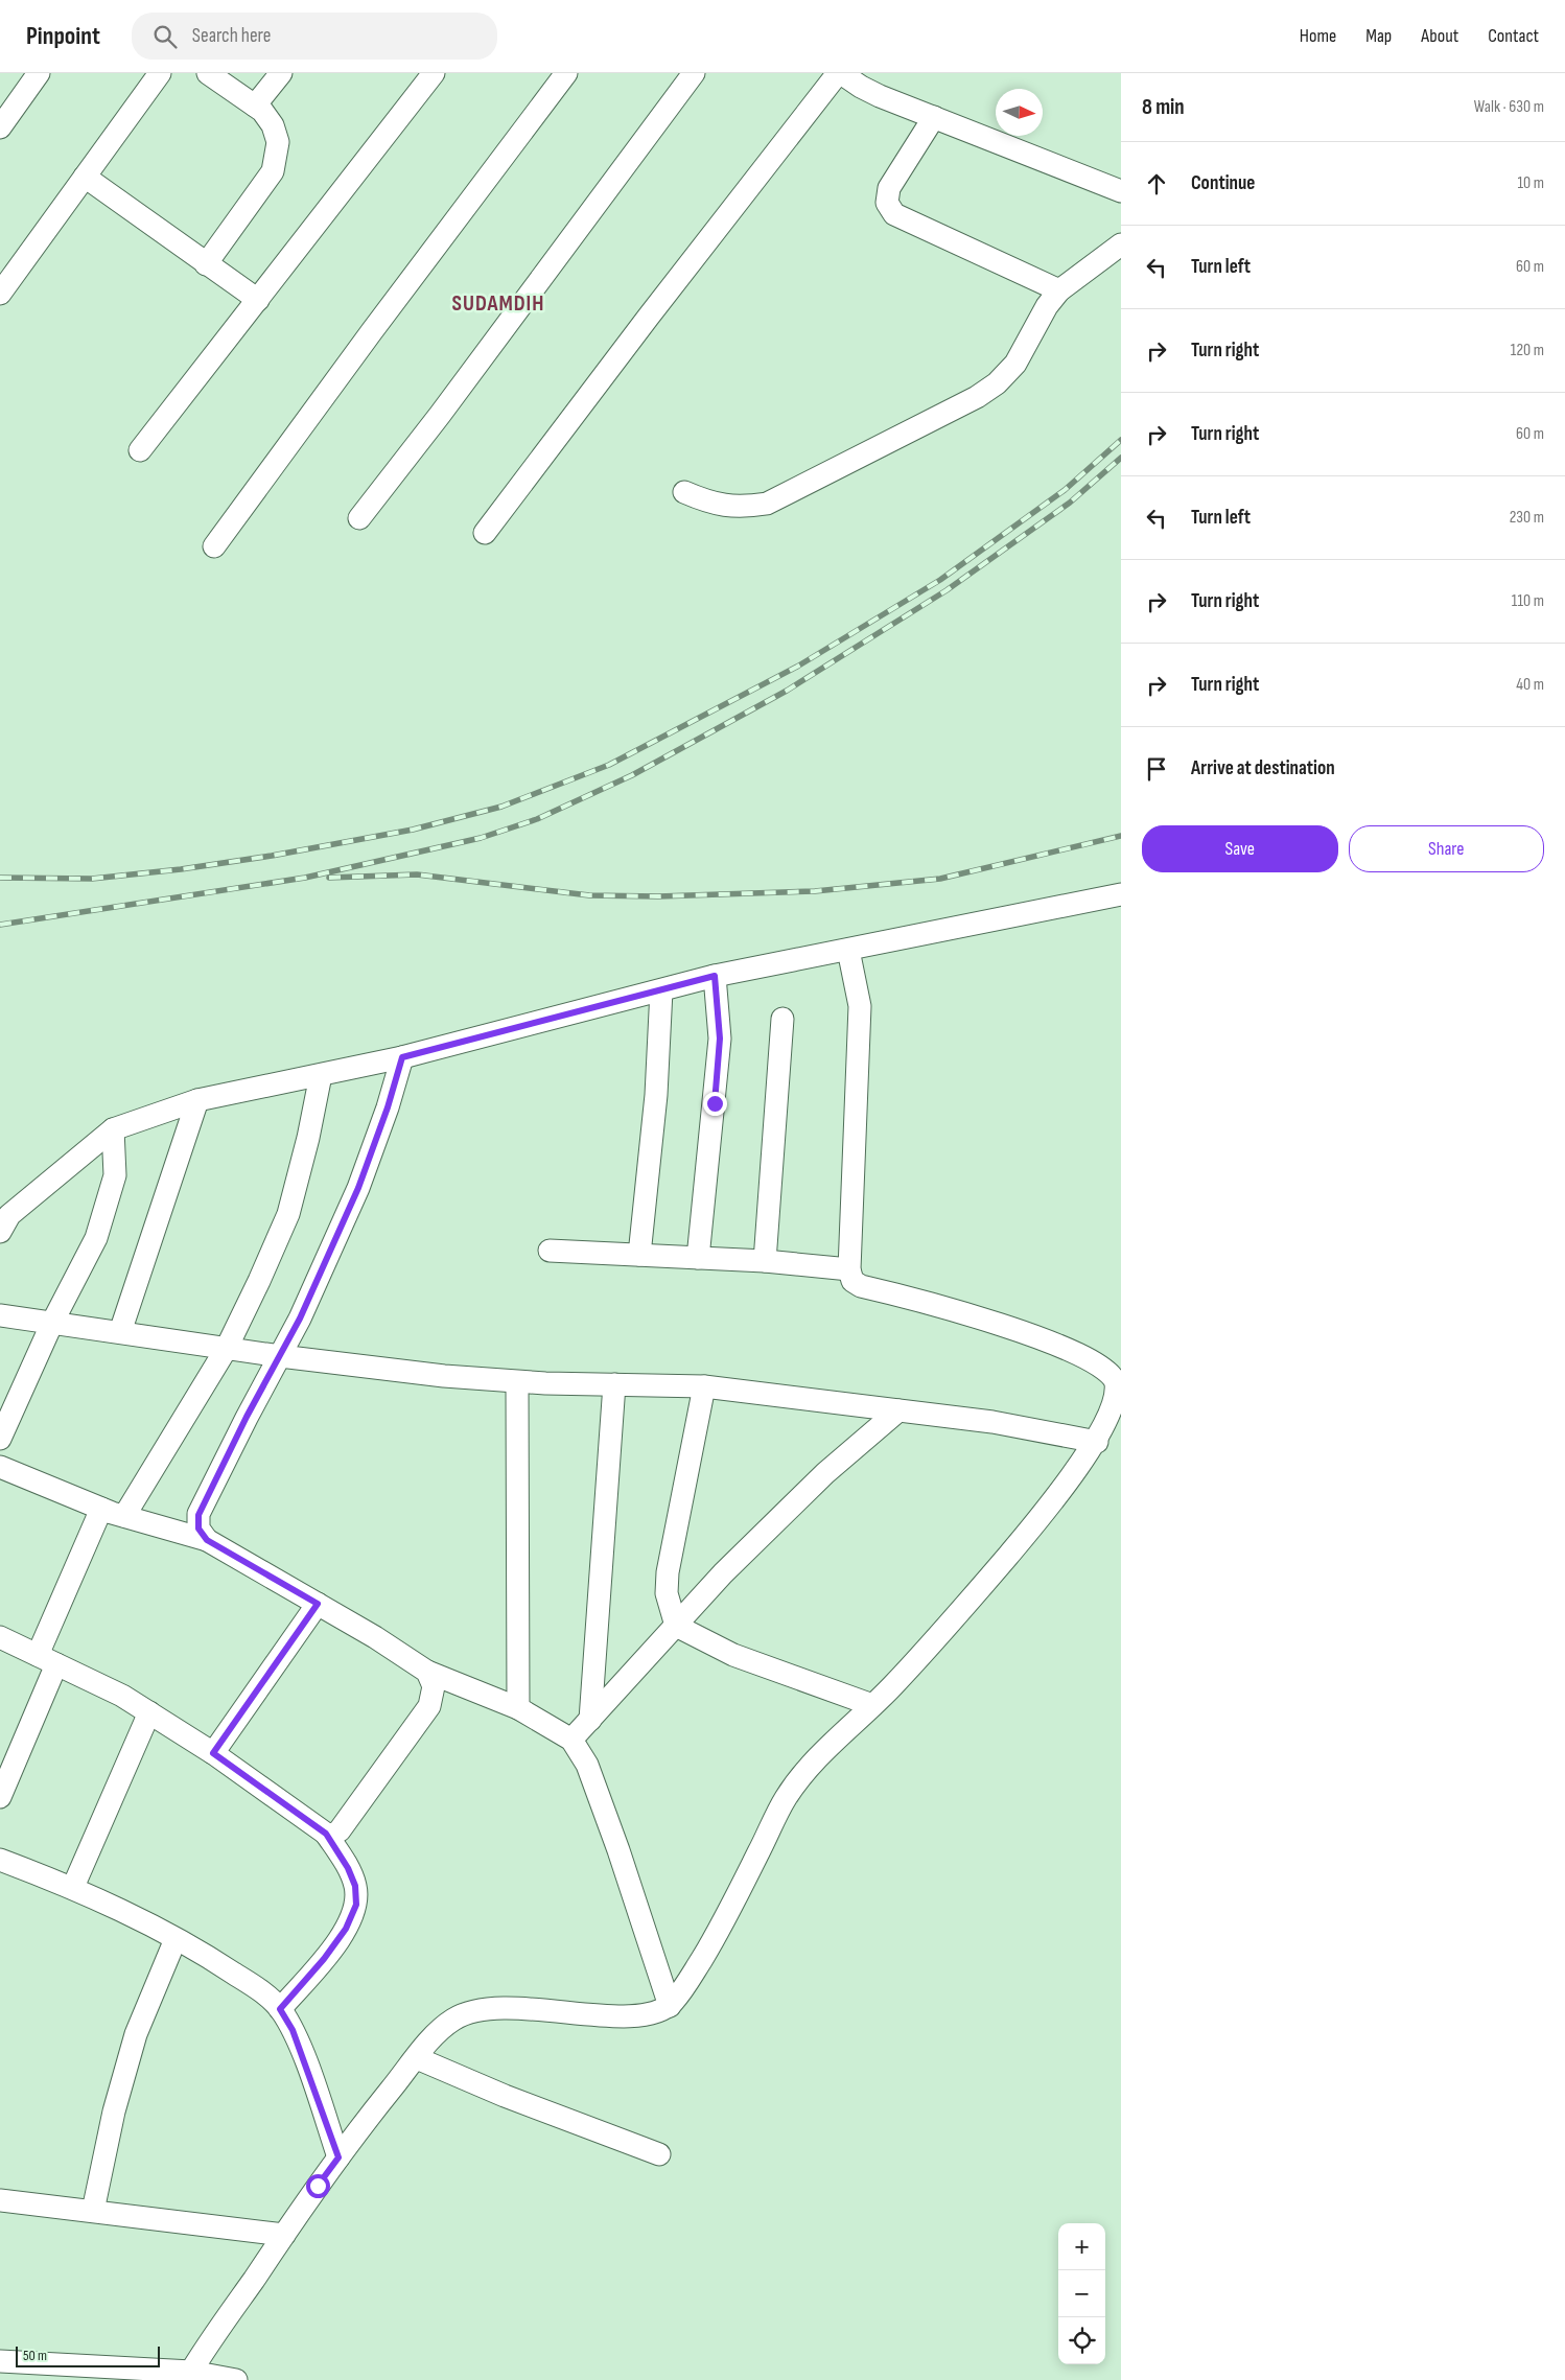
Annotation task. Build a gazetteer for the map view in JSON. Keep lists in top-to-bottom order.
{
  "districts": ["SUDAMDIH"],
  "scale_bar": "50 m",
  "north": "right",
  "page": {
    "header": "Pinpoint",
    "search": "Search here",
    "nav": [
      "Home",
      "Map",
      "About",
      "Contact"
    ],
    "heading": ["8 min", "Walk · 630 m"],
    "list": [
      ["Continue", "10 m"],
      ["Turn left", "60 m"],
      ["Turn right", "120 m"],
      ["Turn right", "60 m"],
      ["Turn left", "230 m"],
      ["Turn right", "110 m"],
      ["Turn right", "40 m"],
      "Arrive at destination"
    ],
    "buttons": ["Save", "Share"],
    "map_buttons": ["+", "−"],
    "scale": "50 m"
  }
}
